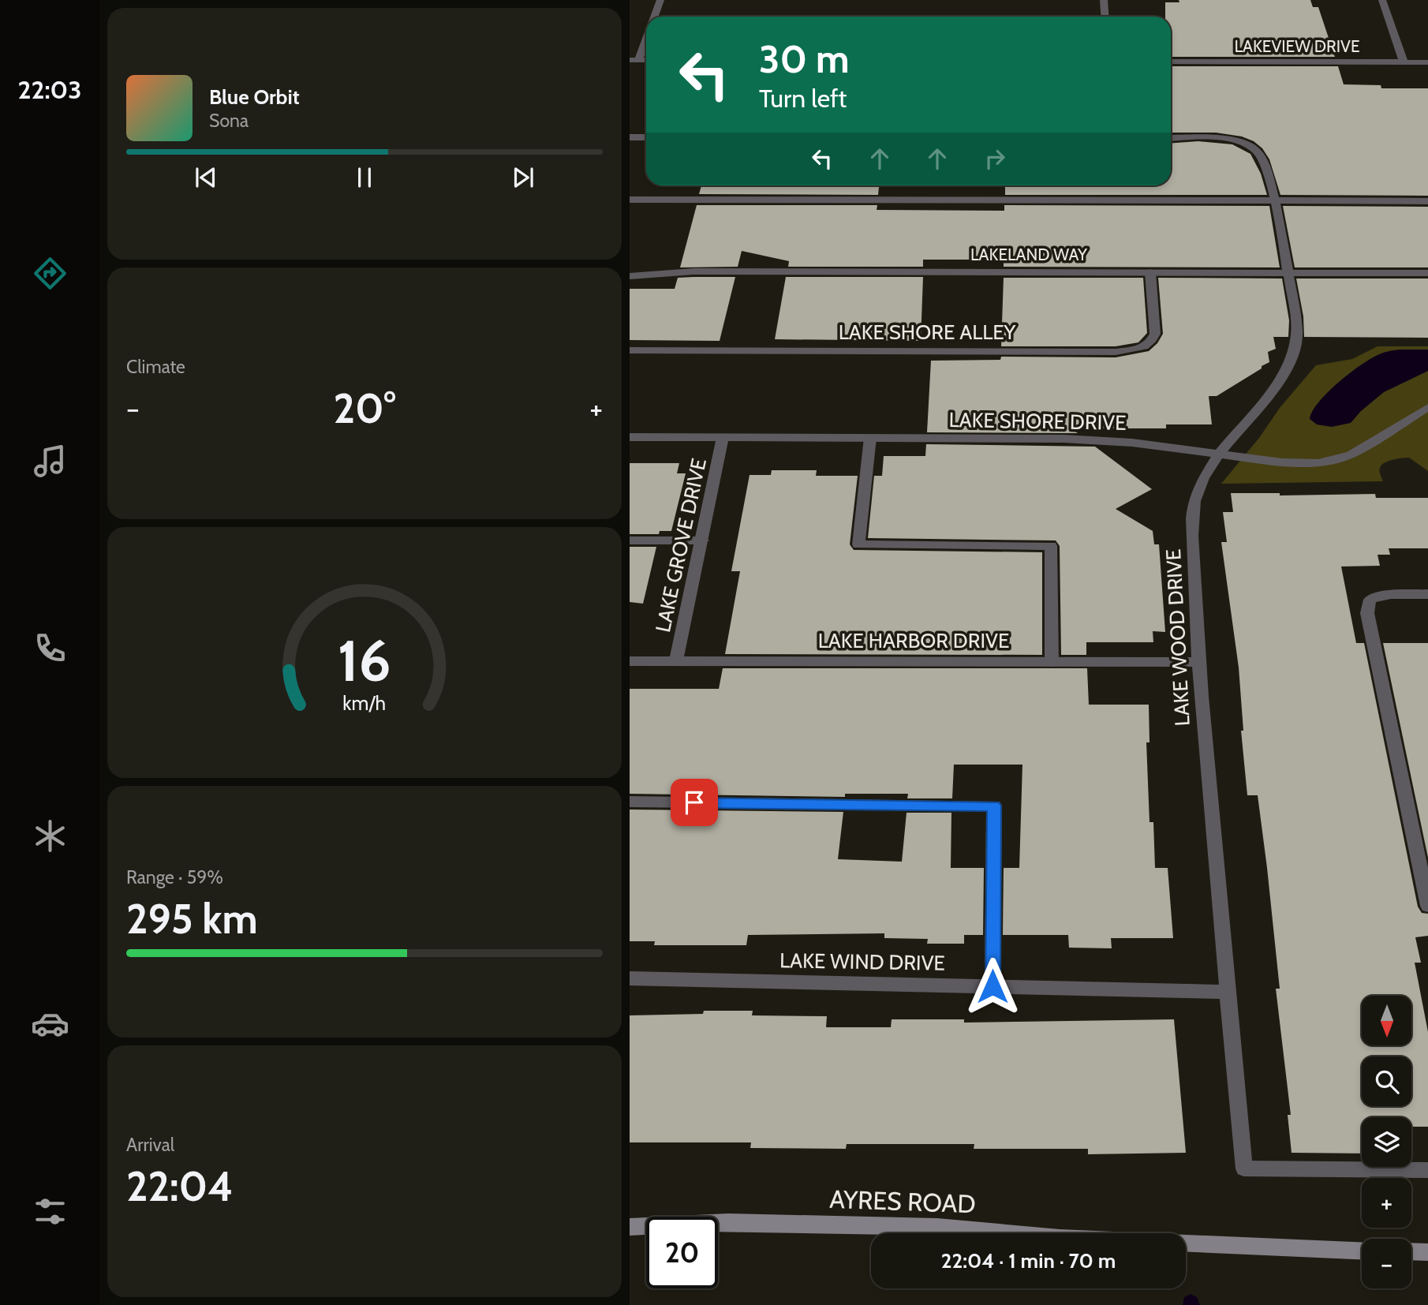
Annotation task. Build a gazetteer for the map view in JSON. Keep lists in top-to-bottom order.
{
  "streets": {
    "street": [
      "LAKEVIEW DRIVE",
      "LAKELAND WAY",
      "LAKE SHORE ALLEY",
      "LAKE SHORE DRIVE",
      "LAKE GROVE DRIVE",
      "LAKE WOOD DRIVE",
      "LAKE HARBOR DRIVE",
      "LAKE WIND DRIVE",
      "AYRES ROAD"
    ]
  },
  "crossings": [
    ["LAKELAND WAY", "LAKE SHORE ALLEY"],
    ["LAKELAND WAY", "LAKE WOOD DRIVE"],
    ["LAKE SHORE DRIVE", "LAKE GROVE DRIVE"],
    ["LAKE SHORE DRIVE", "LAKE WOOD DRIVE"],
    ["LAKE GROVE DRIVE", "LAKE HARBOR DRIVE"],
    ["LAKE WOOD DRIVE", "LAKE HARBOR DRIVE"],
    ["LAKE WOOD DRIVE", "LAKE WIND DRIVE"]
  ],
  "north": "bottom",
  "page": {
    "tabs": "22:03",
    "turn": ["30 m", "Turn left"],
    "song": ["Blue Orbit", "Sona"],
    "tile": [
      "Climate",
      ["Range · 59%", "295 km"],
      ["Arrival", "22:04"]
    ],
    "heat": ["−", "20°", "+"],
    "map_buttons": ["+", "−"],
    "limit": "20",
    "trip": "22:04 · 1 min · 70 m",
    "gauge": ["16", "km/h"]
  }
}
